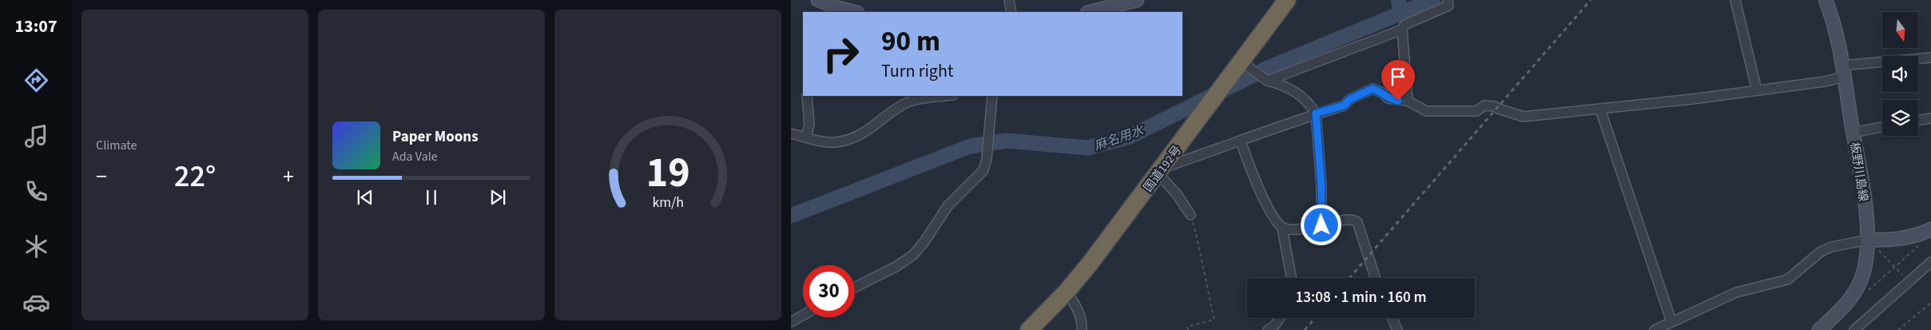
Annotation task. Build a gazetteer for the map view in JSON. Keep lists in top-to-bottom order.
{
  "streets": {
    "highway": ["国道192号"],
    "main road": ["板野川島線"]
  },
  "water": ["麻名用水"],
  "north": "bottom",
  "page": {
    "tabs": "13:07",
    "tile": "Climate",
    "turn": ["90 m", "Turn right"],
    "song": ["Paper Moons", "Ada Vale"],
    "heat": ["−", "22°", "+"],
    "limit": "30",
    "trip": "13:08 · 1 min · 160 m",
    "gauge": ["19", "km/h"]
  }
}
